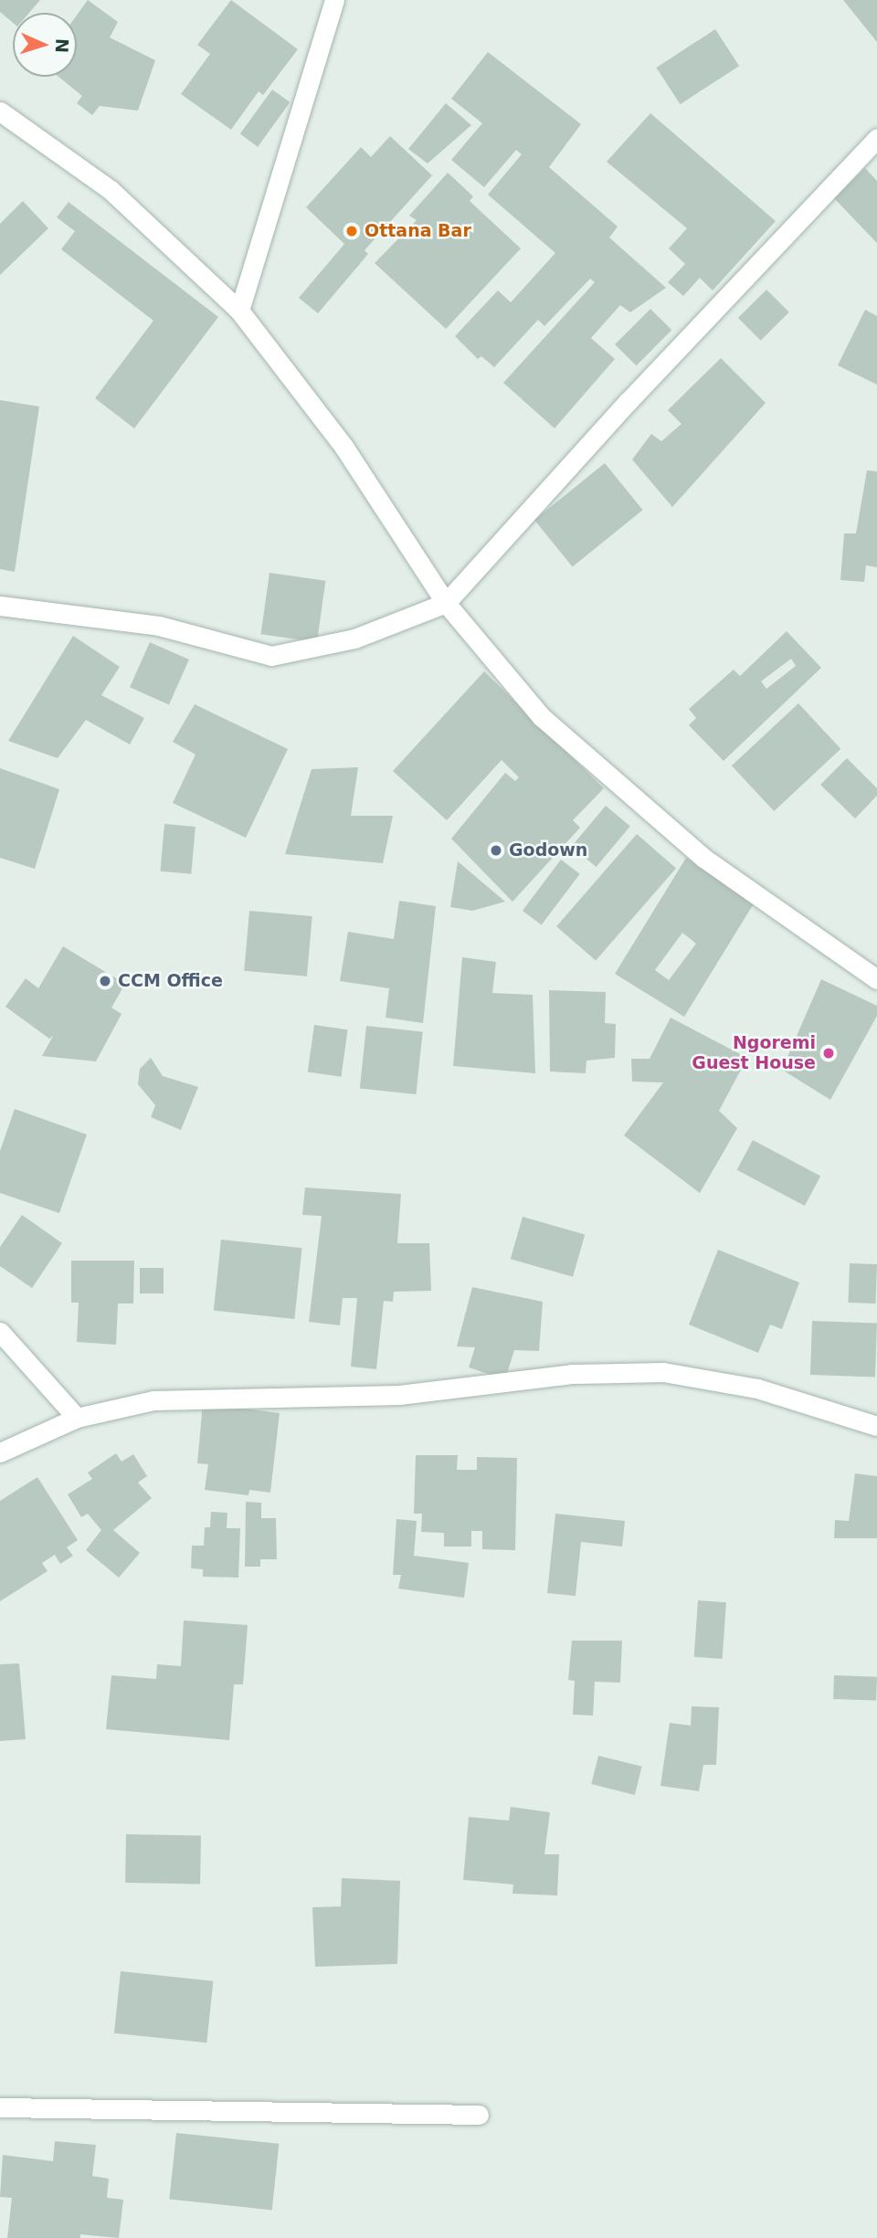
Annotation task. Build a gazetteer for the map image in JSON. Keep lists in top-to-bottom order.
{
  "places": [
    "Ottana Bar",
    "Godown",
    "CCM Office",
    "Ngoremi Guest House"
  ],
  "north": "right"
}
